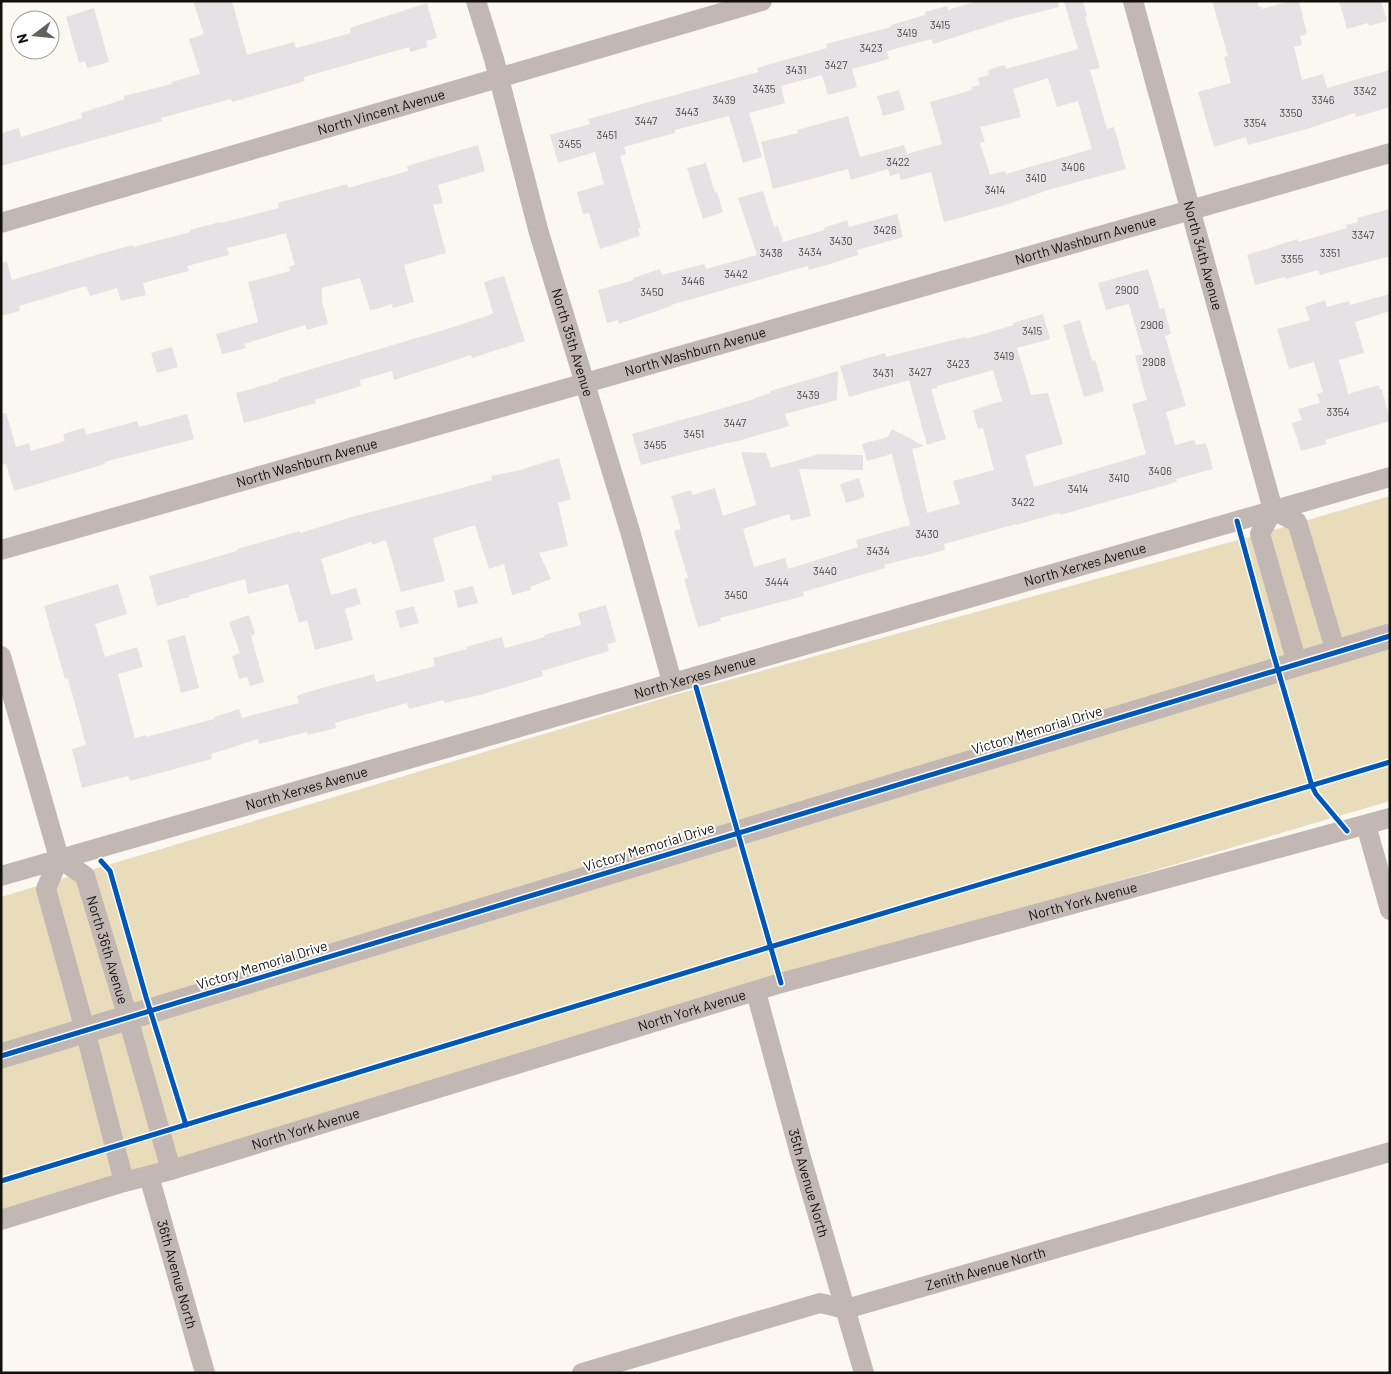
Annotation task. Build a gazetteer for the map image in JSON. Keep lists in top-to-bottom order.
{
  "streets": {
    "street": [
      "North Vincent Avenue",
      "North Washburn Avenue",
      "North 34th Avenue",
      "North 35th Avenue",
      "North Xerxes Avenue",
      "Victory Memorial Drive",
      "North York Avenue",
      "North 36th Avenue",
      "35th Avenue North",
      "Zenith Avenue North",
      "36th Avenue North"
    ]
  },
  "crossings": [
    ["North Vincent Avenue", "North 35th Avenue"],
    ["North Washburn Avenue", "North 34th Avenue"],
    ["North Washburn Avenue", "North 35th Avenue"],
    ["North 34th Avenue", "North Xerxes Avenue"],
    ["North 35th Avenue", "North Xerxes Avenue"],
    ["North Xerxes Avenue", "North 36th Avenue"],
    ["Victory Memorial Drive", "North 36th Avenue"],
    ["North York Avenue", "North 36th Avenue"],
    ["North York Avenue", "35th Avenue North"],
    ["North York Avenue", "36th Avenue North"],
    ["35th Avenue North", "Zenith Avenue North"]
  ],
  "house_numbers": [
    "3415",
    "3419",
    "3423",
    "3427",
    "3431",
    "3435",
    "3342",
    "3439",
    "3346",
    "3443",
    "3350",
    "3447",
    "3354",
    "3451",
    "3455",
    "3422",
    "3406",
    "3410",
    "3414",
    "3426",
    "3347",
    "3430",
    "3434",
    "3438",
    "3351",
    "3355",
    "3442",
    "3446",
    "2900",
    "3450",
    "2906",
    "3415",
    "3419",
    "2908",
    "3423",
    "3427",
    "3431",
    "3439",
    "3354",
    "3447",
    "3451",
    "3455",
    "3406",
    "3410",
    "3414",
    "3422",
    "3430",
    "3434",
    "3440",
    "3444",
    "3450"
  ],
  "north": "left"
}
